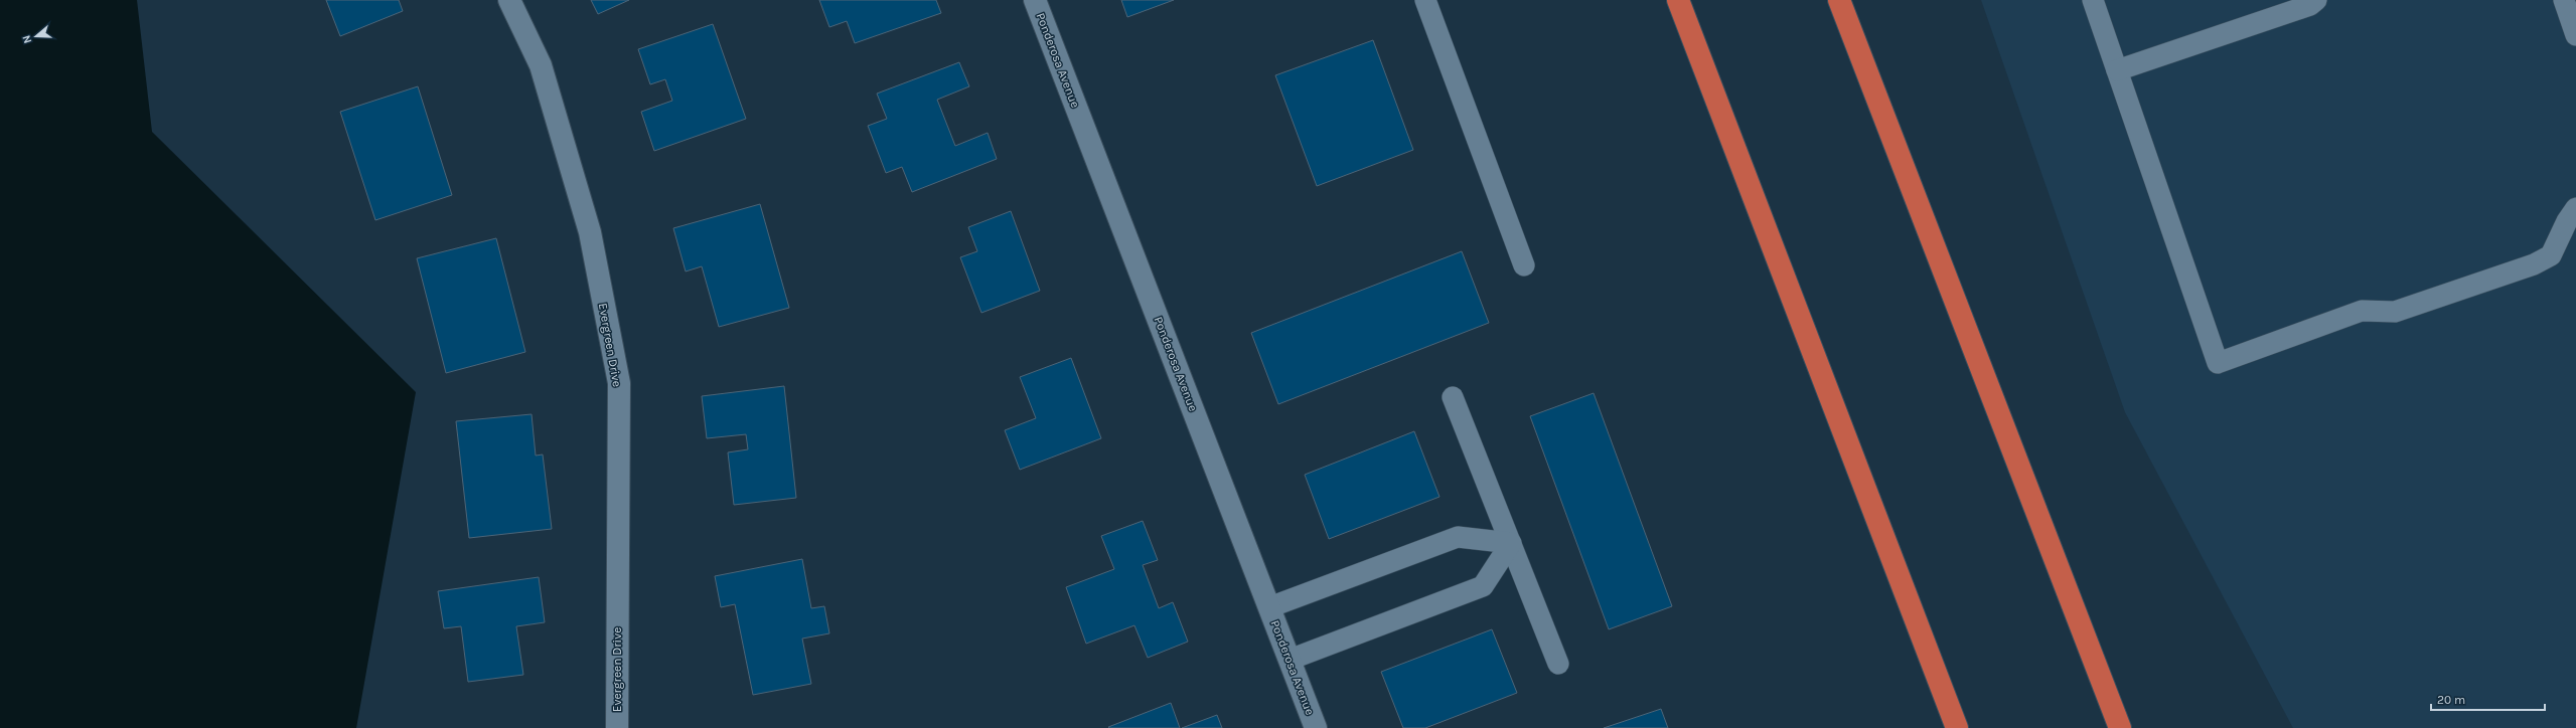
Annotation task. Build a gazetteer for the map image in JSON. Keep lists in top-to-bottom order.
{
  "streets": {
    "street": ["Ponderosa Avenue", "Evergreen Drive"]
  },
  "scale_bar": "20 m",
  "north": "left"
}
